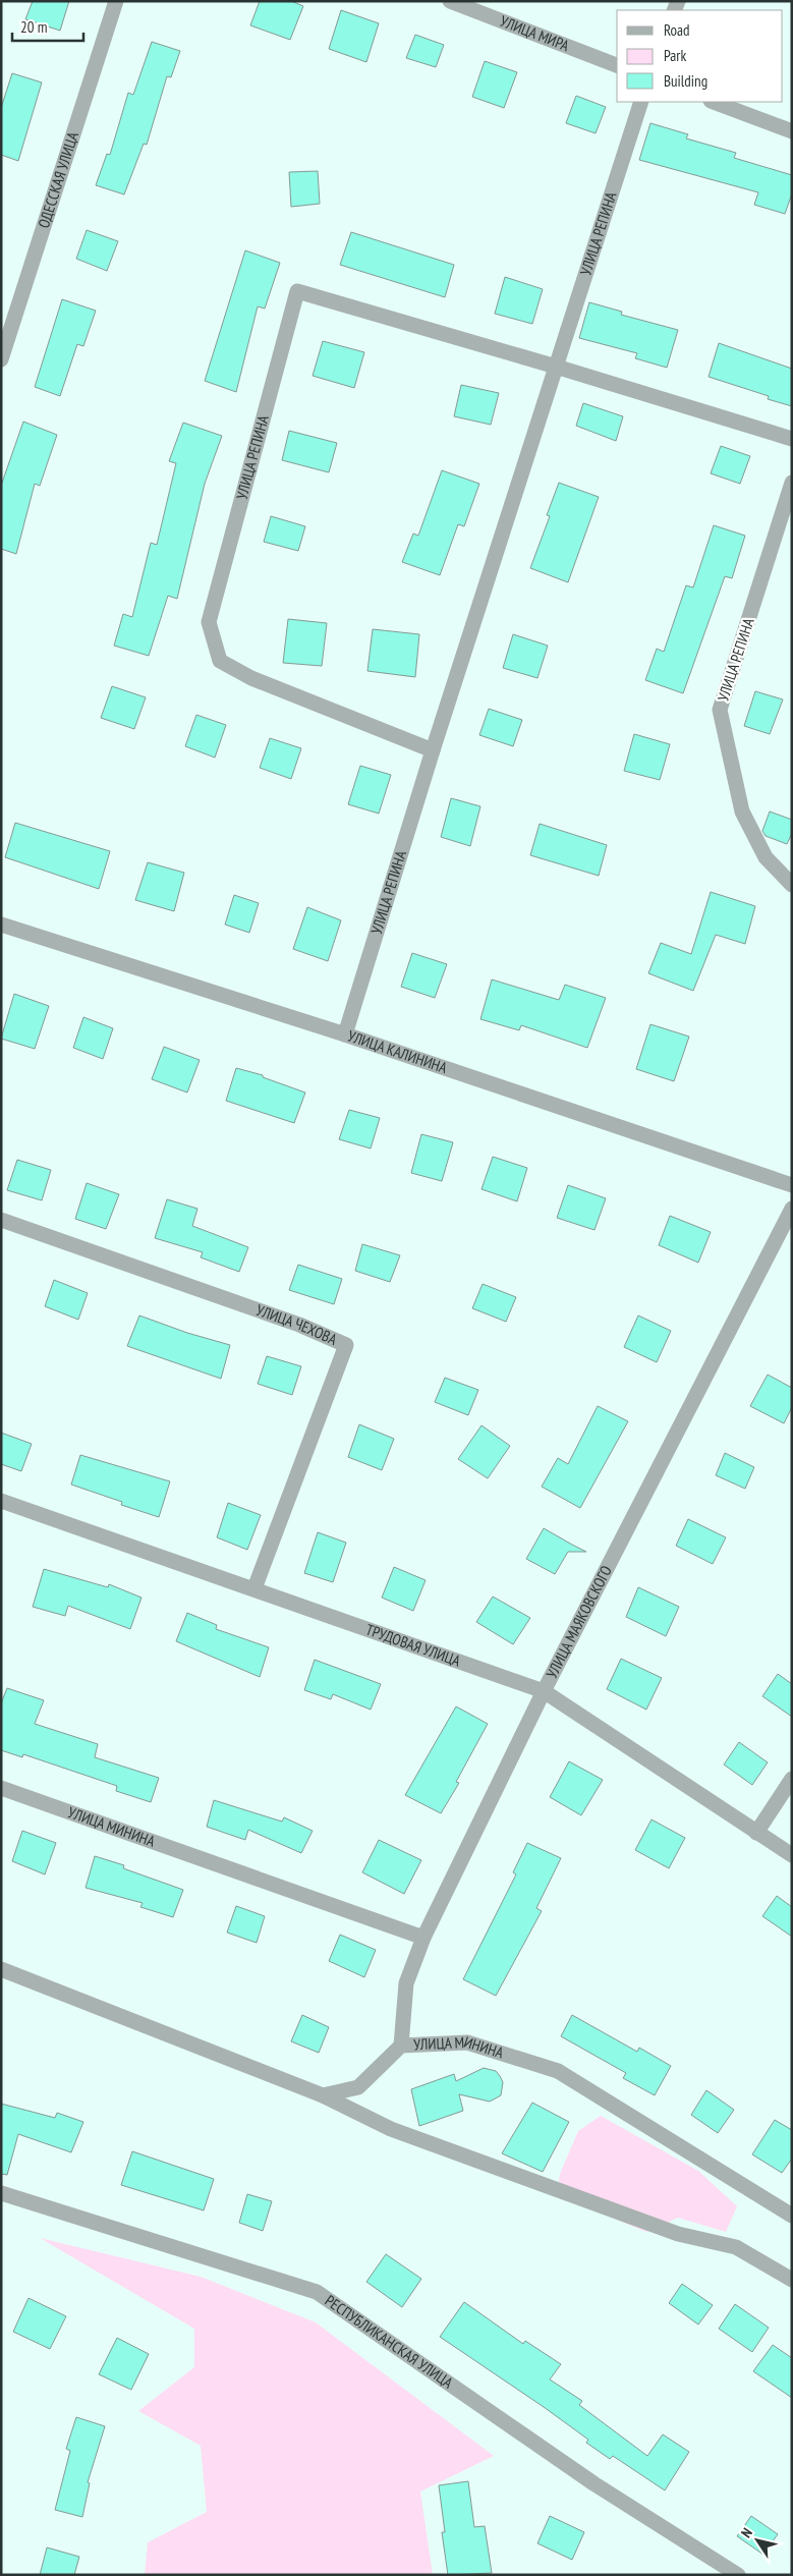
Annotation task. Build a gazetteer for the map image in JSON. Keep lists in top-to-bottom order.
{
  "streets": {
    "street": [
      "УЛИЦА МИРА",
      "ОДЕССКАЯ УЛИЦА",
      "УЛИЦА РЕПИНА",
      "УЛИЦА КАЛИНИНА",
      "УЛИЦА ЧЕХОВА",
      "УЛИЦА МАЯКОВСКОГО",
      "ТРУДОВАЯ УЛИЦА",
      "УЛИЦА МИНИНА",
      "РЕСПУБЛИКАНСКАЯ УЛИЦА"
    ]
  },
  "crossings": [
    ["УЛИЦА РЕПИНА", "УЛИЦА КАЛИНИНА"],
    ["УЛИЦА ЧЕХОВА", "ТРУДОВАЯ УЛИЦА"],
    ["УЛИЦА МАЯКОВСКОГО", "ТРУДОВАЯ УЛИЦА"],
    ["УЛИЦА МАЯКОВСКОГО", "УЛИЦА МИНИНА"]
  ],
  "legend": ["Road", "Park", "Building"],
  "scale_bar": "20 m",
  "north": "top left"
}
